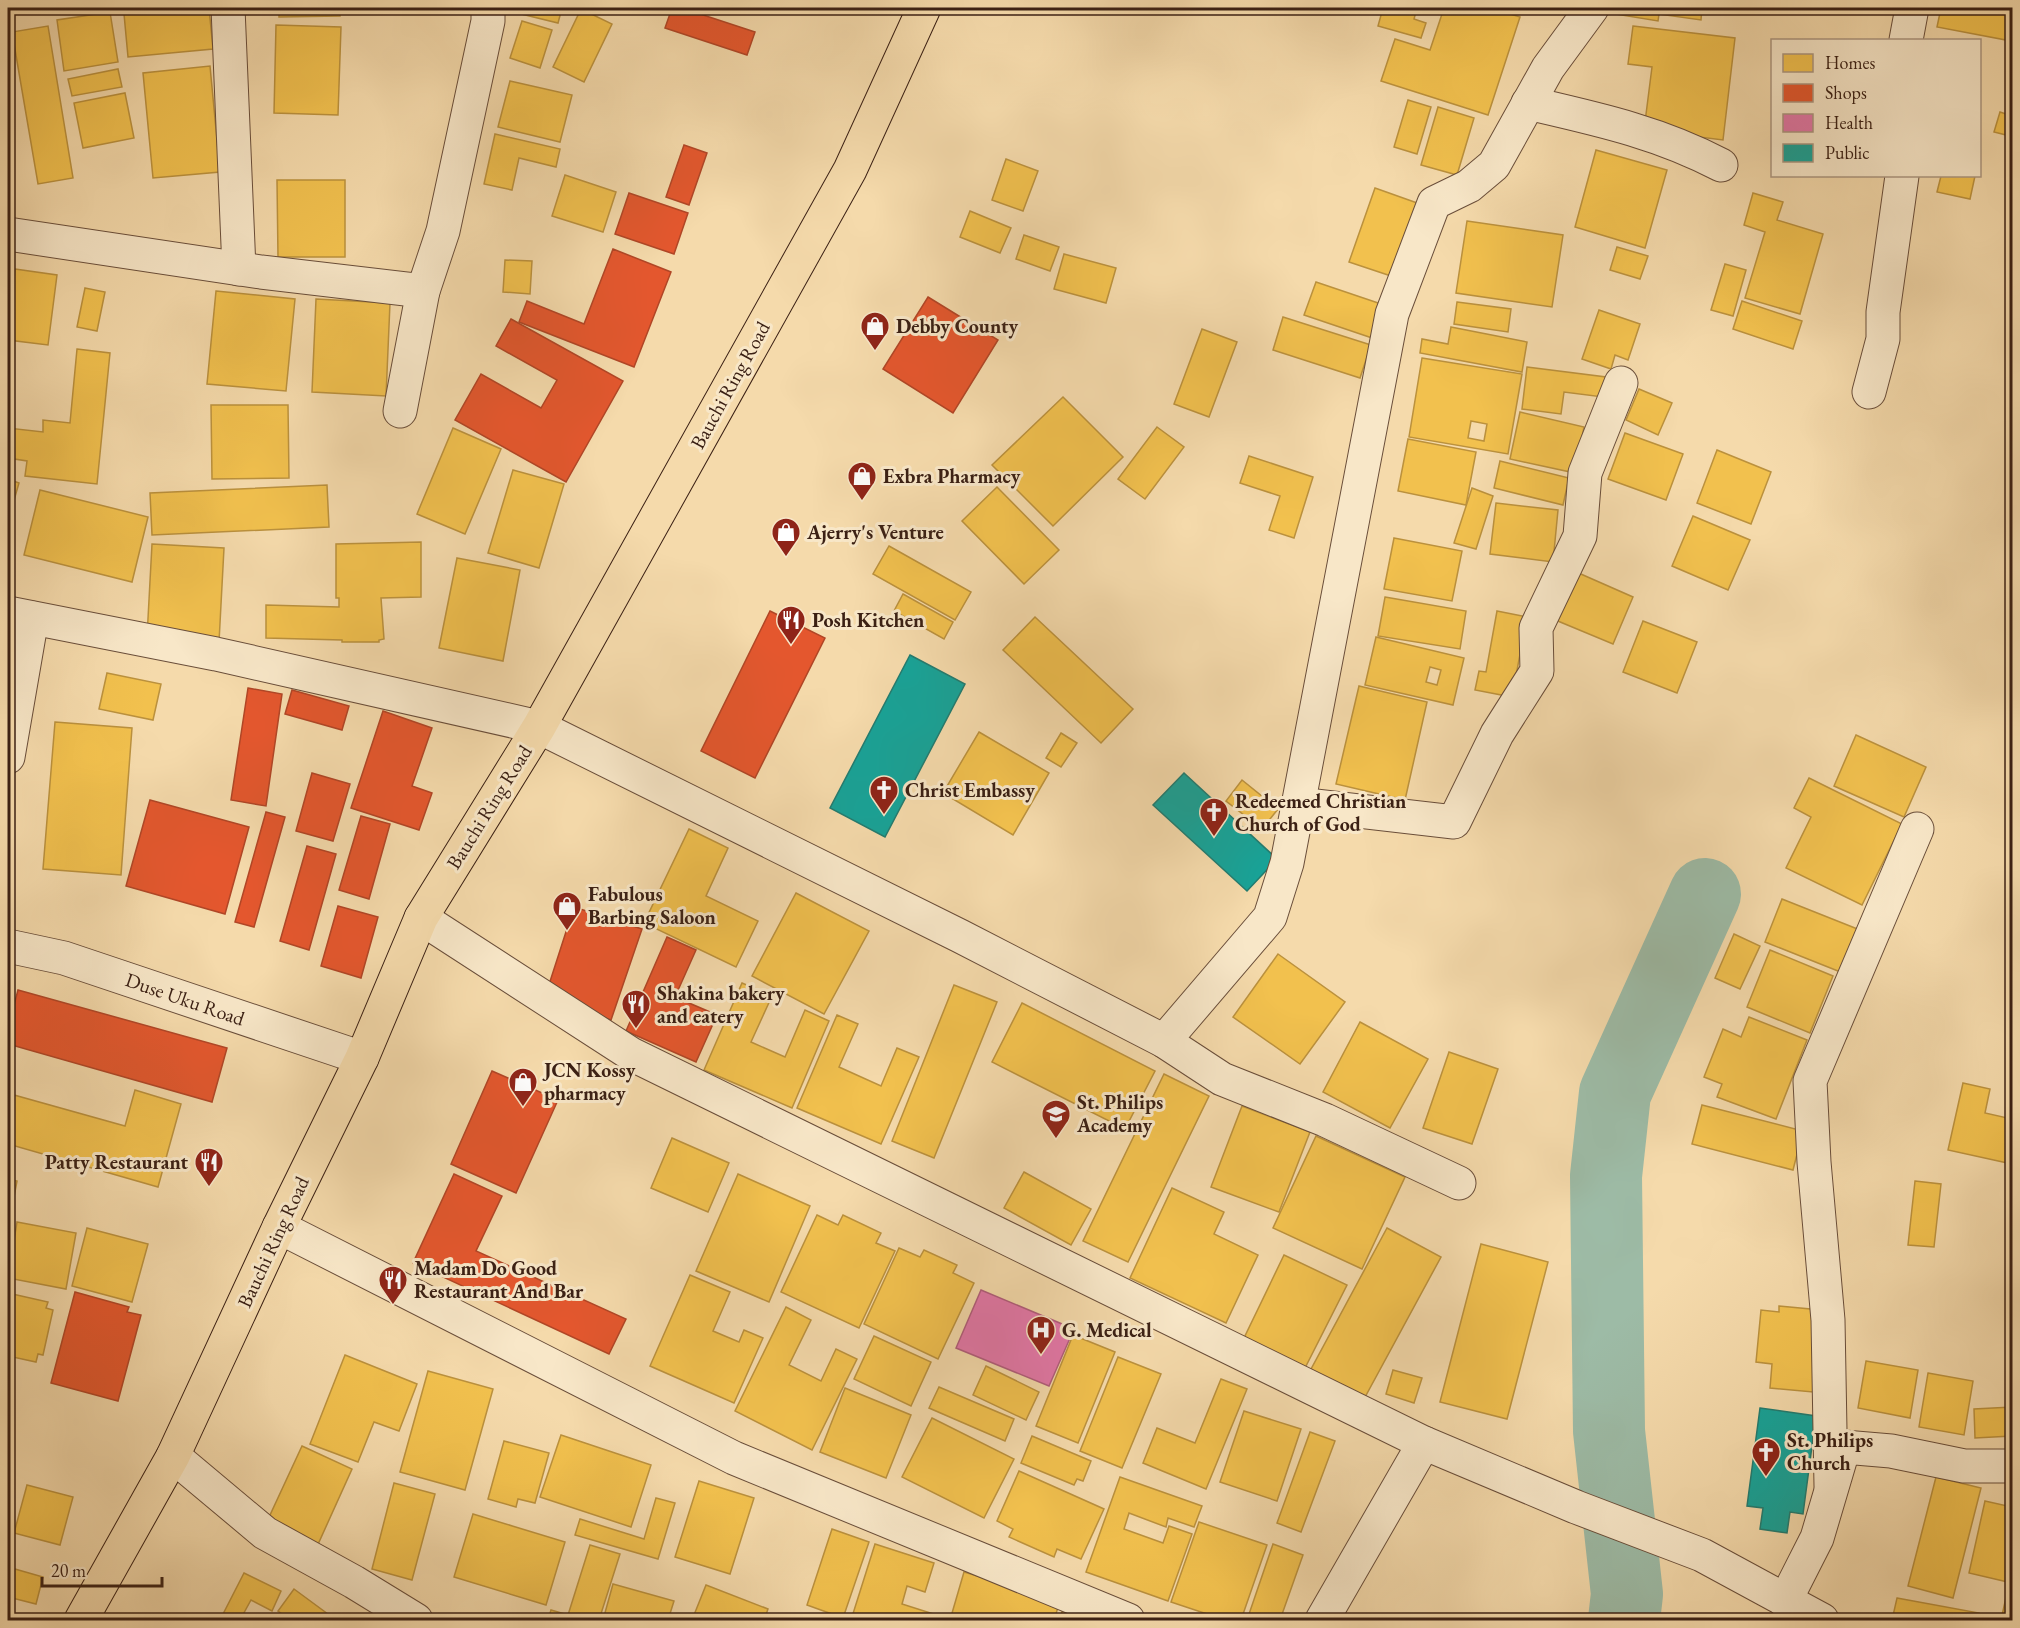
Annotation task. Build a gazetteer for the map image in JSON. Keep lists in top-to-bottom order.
{
  "streets": {
    "main road": ["Bauchi Ring Road"],
    "street": ["Duse Uku Road"]
  },
  "crossings": [
    ["Bauchi Ring Road", "Duse Uku Road"]
  ],
  "places": {
    "shop": [
      "Debby County",
      "Exbra Pharmacy",
      "Ajerry's Venture",
      "Fabulous Barbing Saloon",
      "JCN Kossy pharmacy"
    ],
    "restaurant": [
      "Posh Kitchen",
      "Shakina bakery and eatery",
      "Patty Restaurant",
      "Madam Do Good Restaurant And Bar"
    ],
    "church": ["Christ Embassy", "Redeemed Christian Church of God", "St. Philips Church"],
    "school or university": ["St. Philips Academy"],
    "hospital": ["G. Medical"]
  },
  "legend": [
    "Homes",
    "Shops",
    "Health",
    "Public"
  ],
  "scale_bar": "20 m"
}
